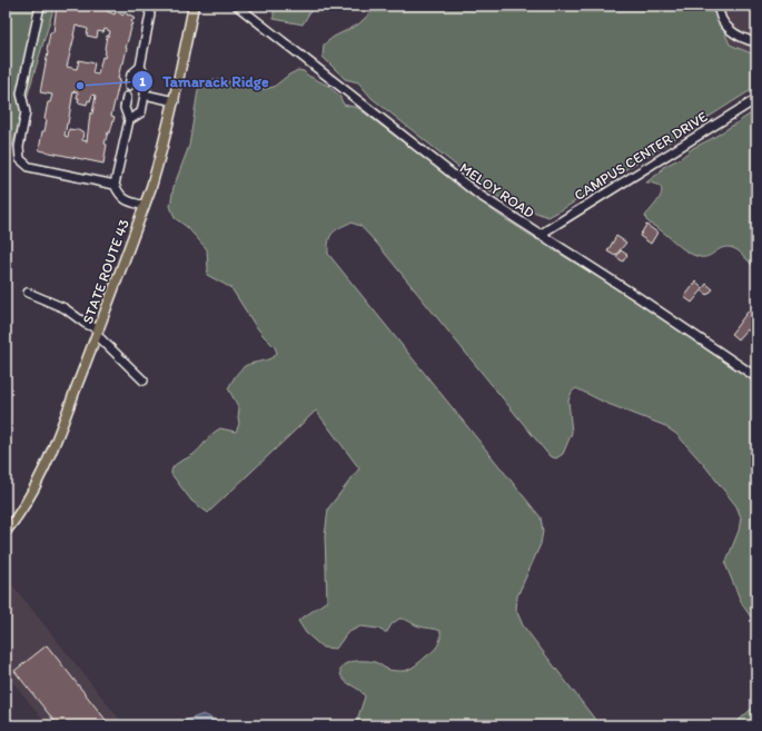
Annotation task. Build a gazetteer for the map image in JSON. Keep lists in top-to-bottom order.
{
  "streets": {
    "main road": ["STATE ROUTE 43"],
    "street": ["CAMPUS CENTER DRIVE", "MELOY ROAD"]
  },
  "crossings": [
    ["CAMPUS CENTER DRIVE", "MELOY ROAD"]
  ],
  "places": ["Tamarack Ridge"]
}
